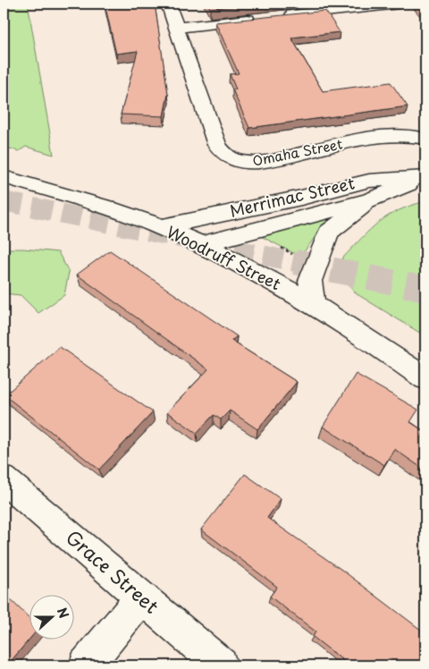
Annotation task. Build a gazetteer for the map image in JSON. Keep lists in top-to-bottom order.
{
  "streets": {
    "street": [
      "Omaha Street",
      "Merrimac Street",
      "Woodruff Street",
      "Grace Street"
    ]
  },
  "crossings": [
    ["Merrimac Street", "Woodruff Street"]
  ],
  "north": "right"
}
